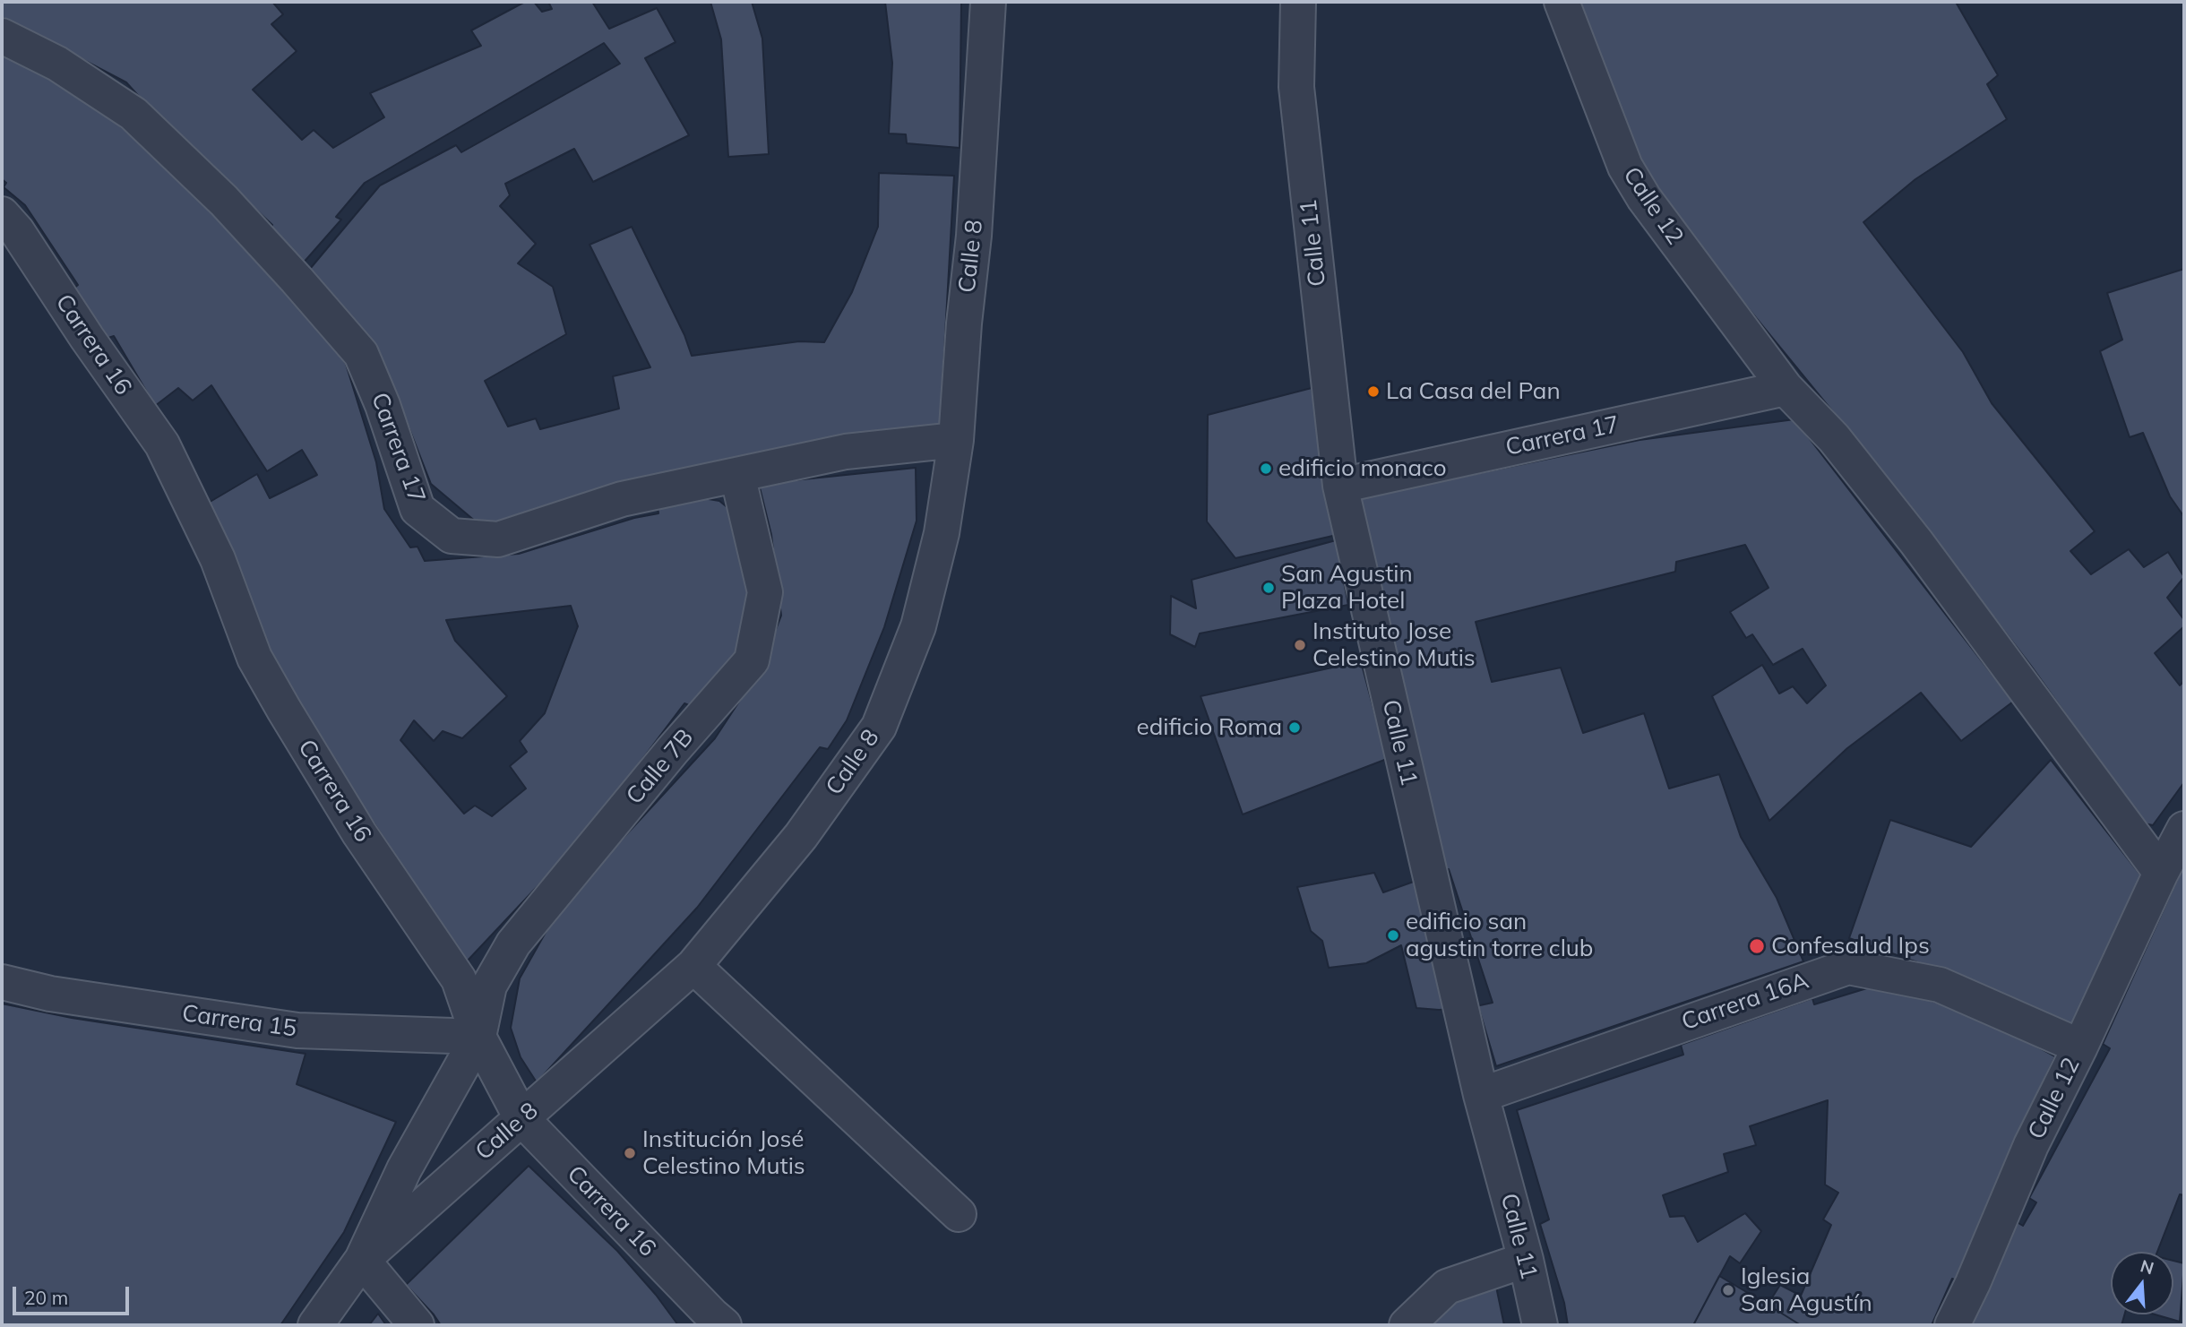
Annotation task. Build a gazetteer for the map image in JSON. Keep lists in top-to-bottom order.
{
  "streets": {
    "street": [
      "Calle 12",
      "Calle 11",
      "Calle 8",
      "Carrera 16",
      "Carrera 17",
      "Calle 7B",
      "Carrera 16A",
      "Carrera 15"
    ]
  },
  "crossings": [
    ["Calle 12", "Carrera 17"],
    ["Calle 12", "Carrera 16A"],
    ["Calle 11", "Carrera 17"],
    ["Calle 11", "Carrera 16A"],
    ["Calle 8", "Carrera 16"],
    ["Calle 8", "Carrera 17"],
    ["Calle 8", "Calle 7B"],
    ["Carrera 16", "Calle 7B"],
    ["Carrera 16", "Carrera 15"],
    ["Carrera 17", "Calle 7B"],
    ["Calle 7B", "Carrera 15"]
  ],
  "places": [
    "La Casa del Pan",
    "edificio monaco",
    "San Agustin Plaza Hotel",
    "Instituto Jose Celestino Mutis",
    "edificio Roma",
    "edificio san agustin torre club",
    "Confesalud Ips",
    "Institución José Celestino Mutis",
    "Iglesia San Agustín"
  ],
  "scale_bar": "20 m",
  "north": "top"
}
